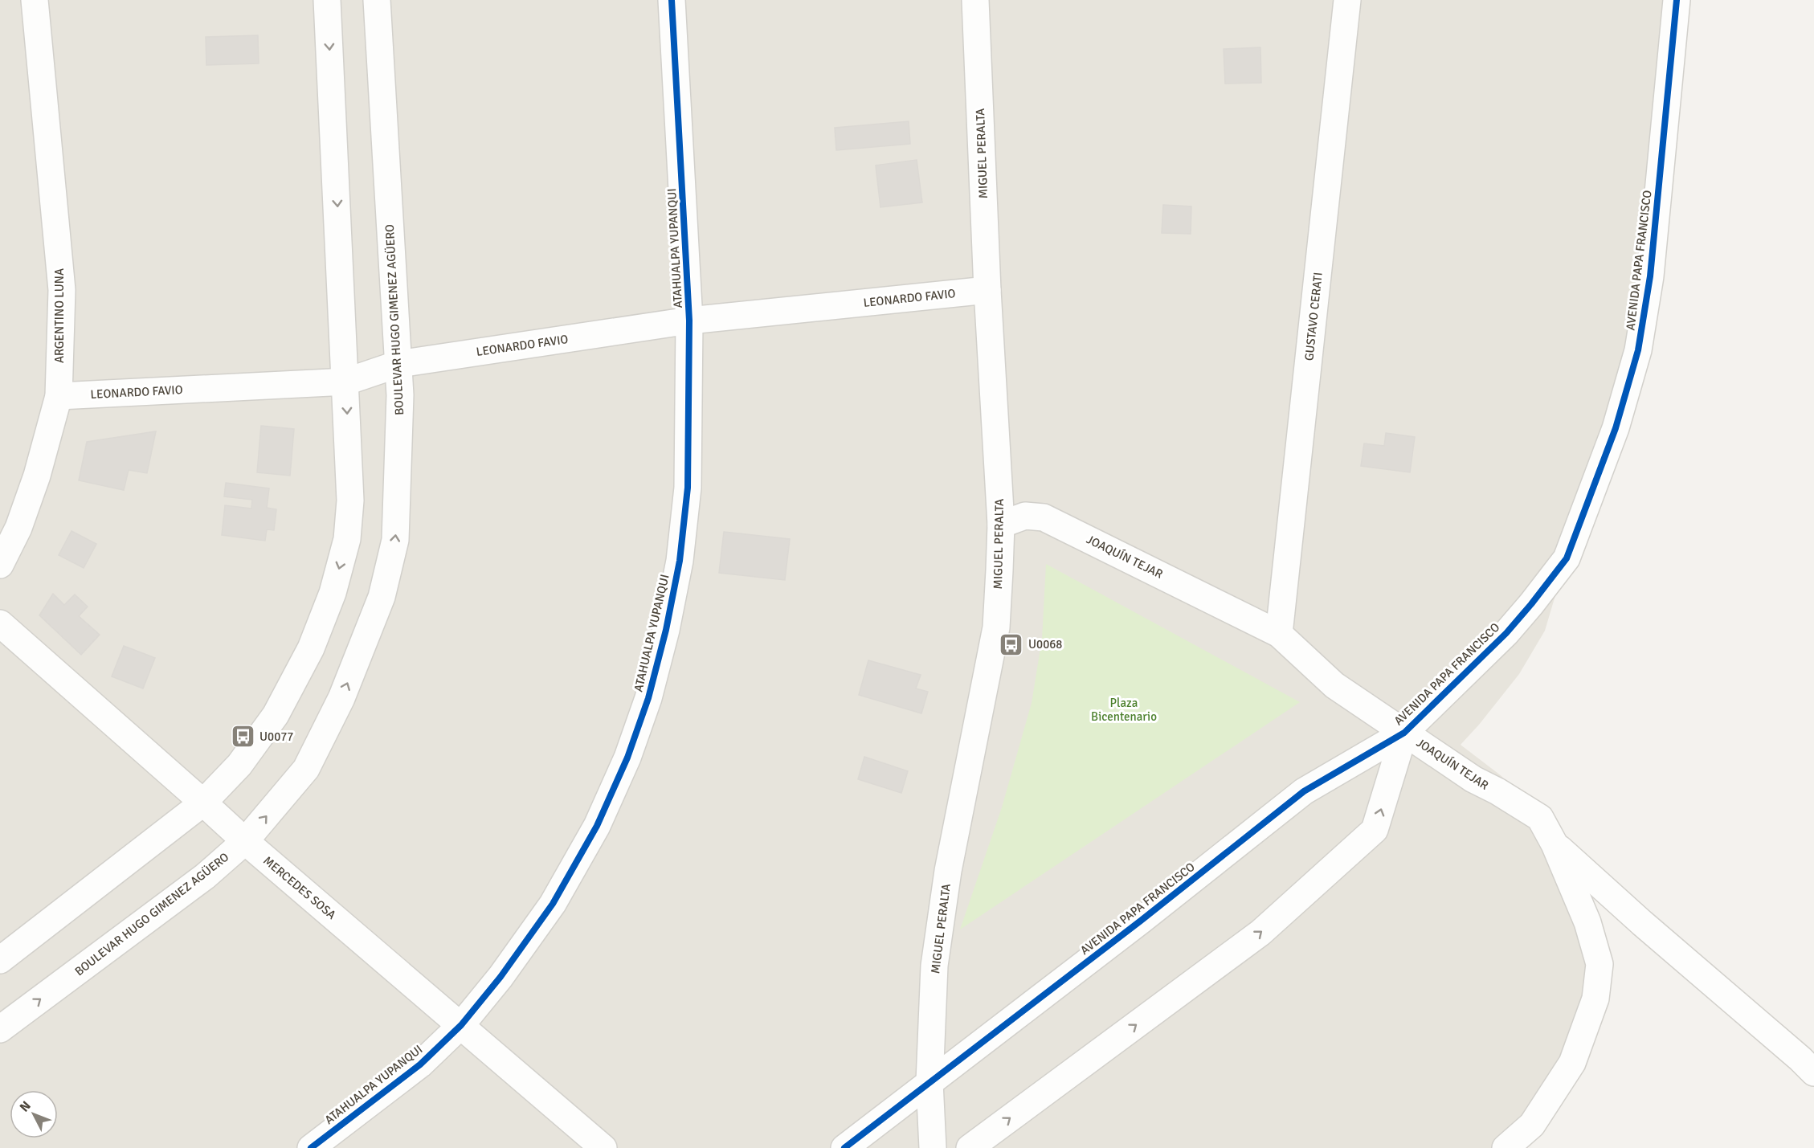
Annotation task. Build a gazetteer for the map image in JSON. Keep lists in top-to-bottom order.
{
  "streets": {
    "street": [
      "MIGUEL PERALTA",
      "ATAHUALPA YUPANQUI",
      "AVENIDA PAPA FRANCISCO",
      "LEONARDO FAVIO",
      "ARGENTINO LUNA",
      "GUSTAVO CERATI",
      "BOULEVAR HUGO GIMENEZ AGÜERO",
      "JOAQUÍN TEJAR",
      "MERCEDES SOSA"
    ]
  },
  "crossings": [
    ["MIGUEL PERALTA", "AVENIDA PAPA FRANCISCO"],
    ["MIGUEL PERALTA", "LEONARDO FAVIO"],
    ["MIGUEL PERALTA", "JOAQUÍN TEJAR"],
    ["ATAHUALPA YUPANQUI", "LEONARDO FAVIO"],
    ["ATAHUALPA YUPANQUI", "MERCEDES SOSA"],
    ["AVENIDA PAPA FRANCISCO", "JOAQUÍN TEJAR"],
    ["LEONARDO FAVIO", "ARGENTINO LUNA"],
    ["LEONARDO FAVIO", "BOULEVAR HUGO GIMENEZ AGÜERO"],
    ["GUSTAVO CERATI", "JOAQUÍN TEJAR"],
    ["BOULEVAR HUGO GIMENEZ AGÜERO", "MERCEDES SOSA"]
  ],
  "parks": ["Plaza Bicentenario"],
  "places": {
    "bus stop": ["U0068", "U0077"]
  },
  "north": "top left"
}
